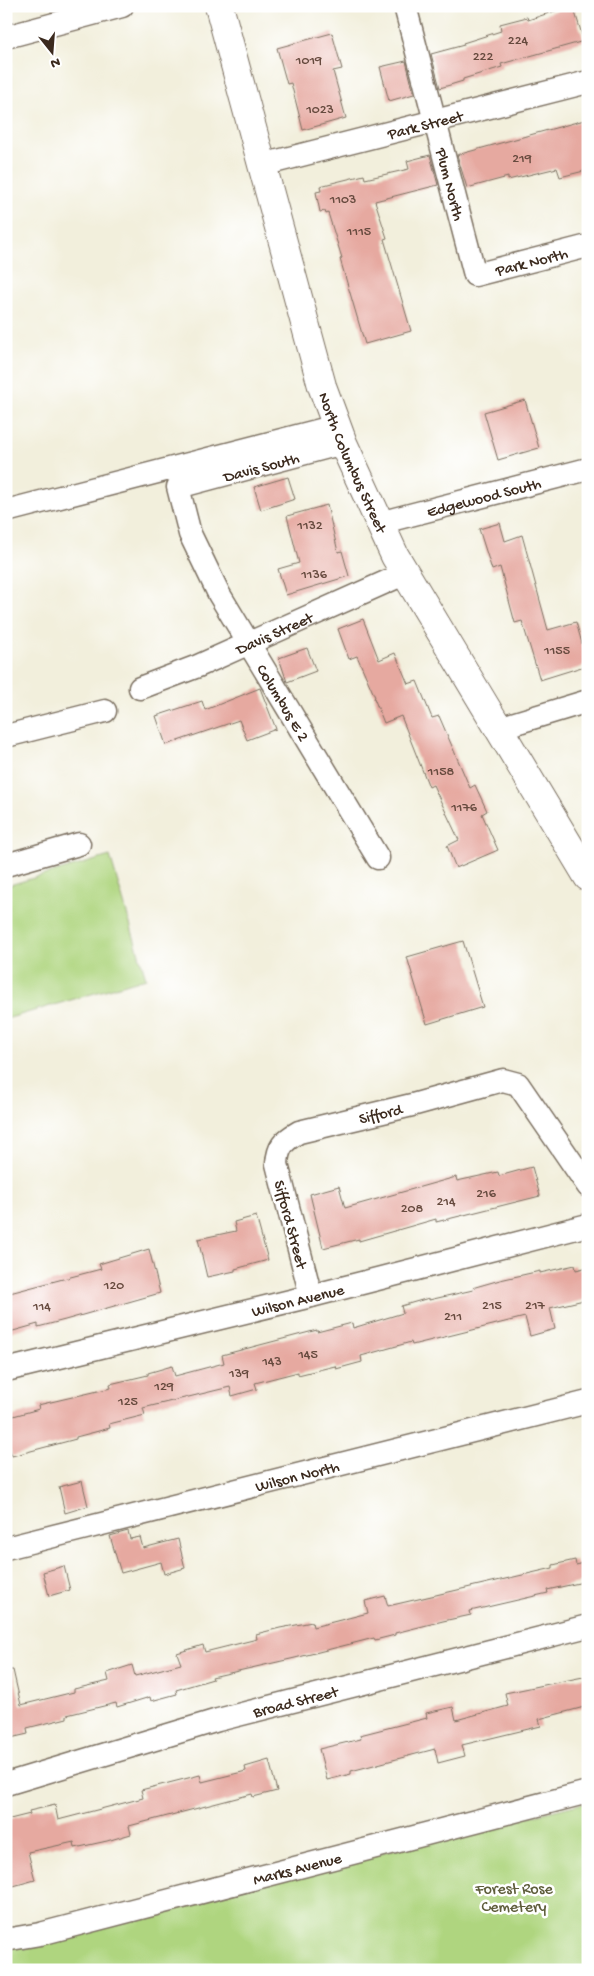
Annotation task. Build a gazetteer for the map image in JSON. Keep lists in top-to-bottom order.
{
  "streets": {
    "main road": ["North Columbus Street"],
    "street": [
      "Park Street",
      "Plum North",
      "Park North",
      "Davis South",
      "Edgewood South",
      "Davis Street",
      "Columbus E 2",
      "Sifford",
      "Sifford Street",
      "Wilson Avenue",
      "Wilson North",
      "Broad Street",
      "Marks Avenue"
    ]
  },
  "crossings": [
    ["Park Street", "Plum North"],
    ["Park Street", "North Columbus Street"],
    ["Plum North", "Park North"],
    ["North Columbus Street", "Davis South"],
    ["North Columbus Street", "Edgewood South"],
    ["North Columbus Street", "Davis Street"],
    ["Davis South", "Columbus E 2"],
    ["Davis Street", "Columbus E 2"],
    ["Sifford", "Sifford Street"],
    ["Sifford Street", "Wilson Avenue"]
  ],
  "parks": ["Forest Rose Cemetery"],
  "house_numbers": [
    "224",
    "222",
    "1019",
    "1023",
    "219",
    "1103",
    "1115",
    "1132",
    "1136",
    "1155",
    "1158",
    "1176",
    "216",
    "214",
    "208",
    "120",
    "215",
    "217",
    "114",
    "211",
    "145",
    "143",
    "139",
    "129",
    "125"
  ],
  "north": "bottom"
}
